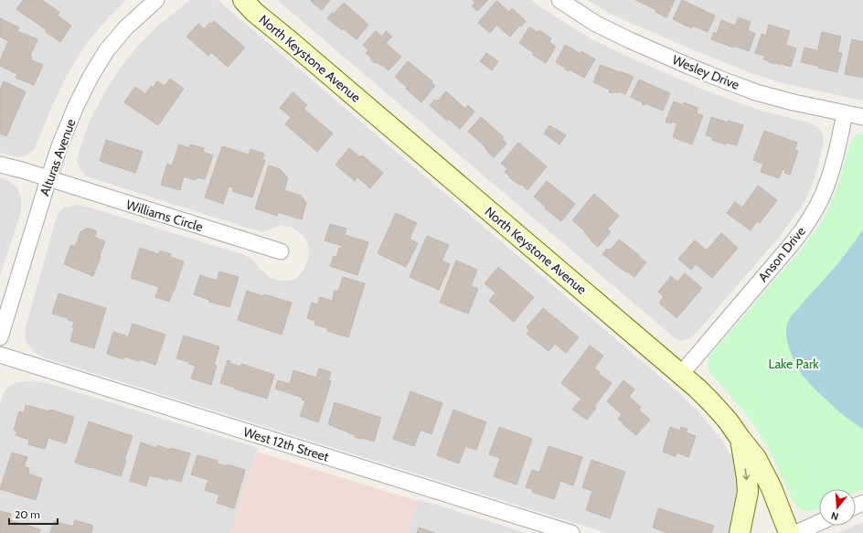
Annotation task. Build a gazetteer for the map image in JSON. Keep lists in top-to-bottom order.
{
  "streets": {
    "street": [
      "North Keystone Avenue",
      "Wesley Drive",
      "Alturas Avenue",
      "Williams Circle",
      "Anson Drive",
      "West 12th Street"
    ]
  },
  "crossings": [
    ["North Keystone Avenue", "Anson Drive"],
    ["Wesley Drive", "Anson Drive"],
    ["Alturas Avenue", "Williams Circle"]
  ],
  "parks": ["Lake Park"],
  "scale_bar": "20 m",
  "north": "bottom"
}
